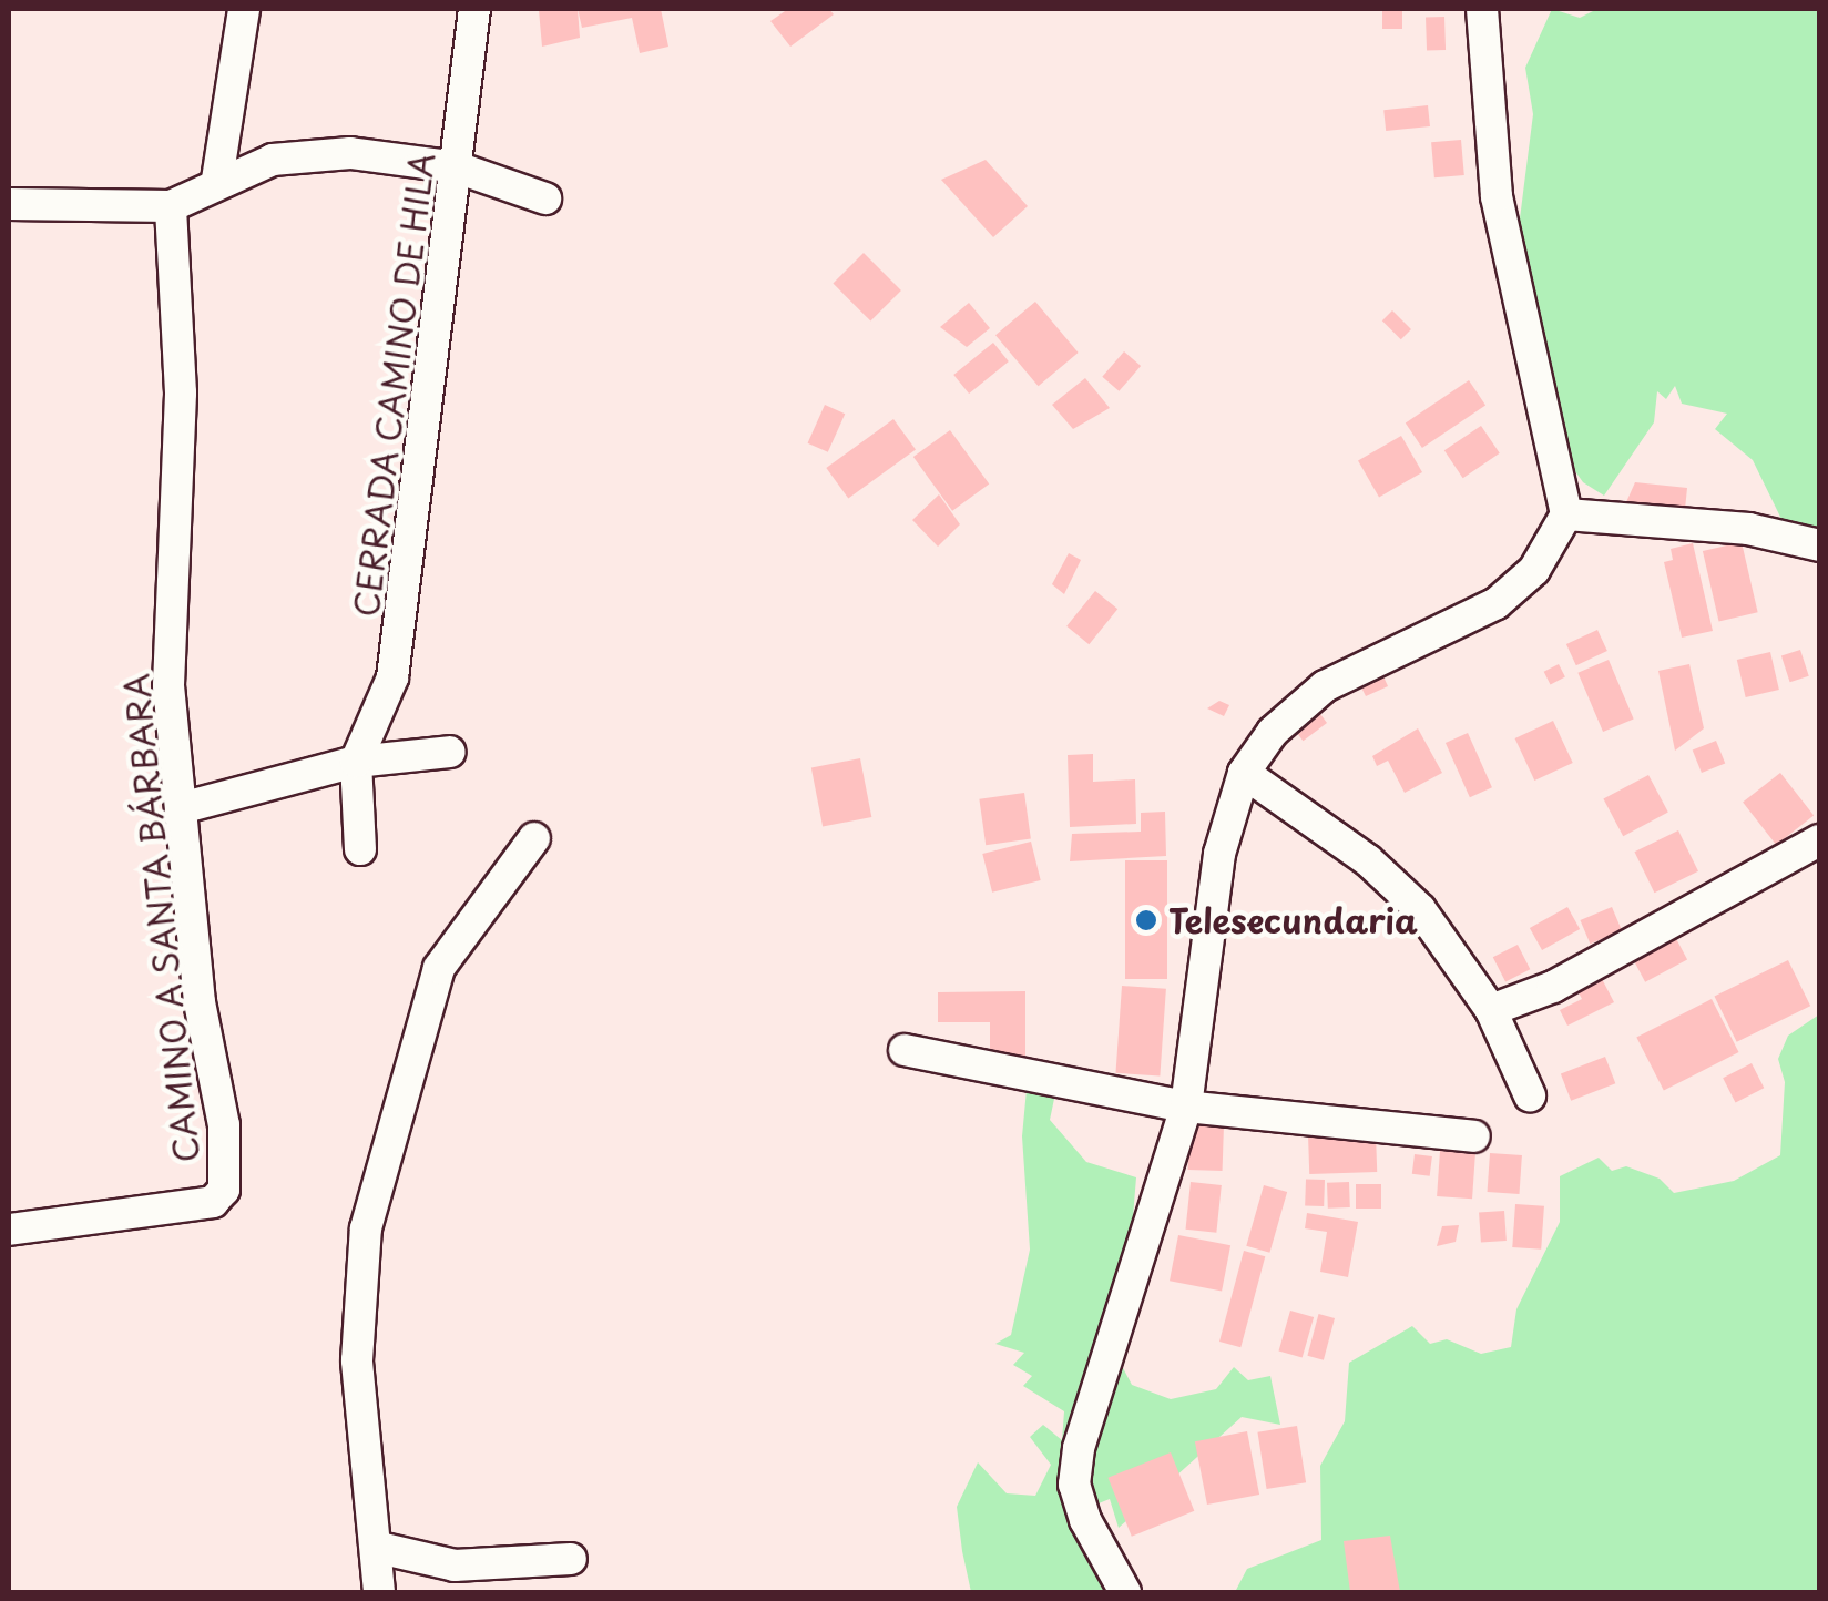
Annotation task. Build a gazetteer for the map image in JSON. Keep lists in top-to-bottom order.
{
  "streets": {
    "street": ["CERRADA CAMINO DE HILA", "CAMINO A SANTA BÁRBARA"]
  },
  "places": ["Telesecundaria"]
}
